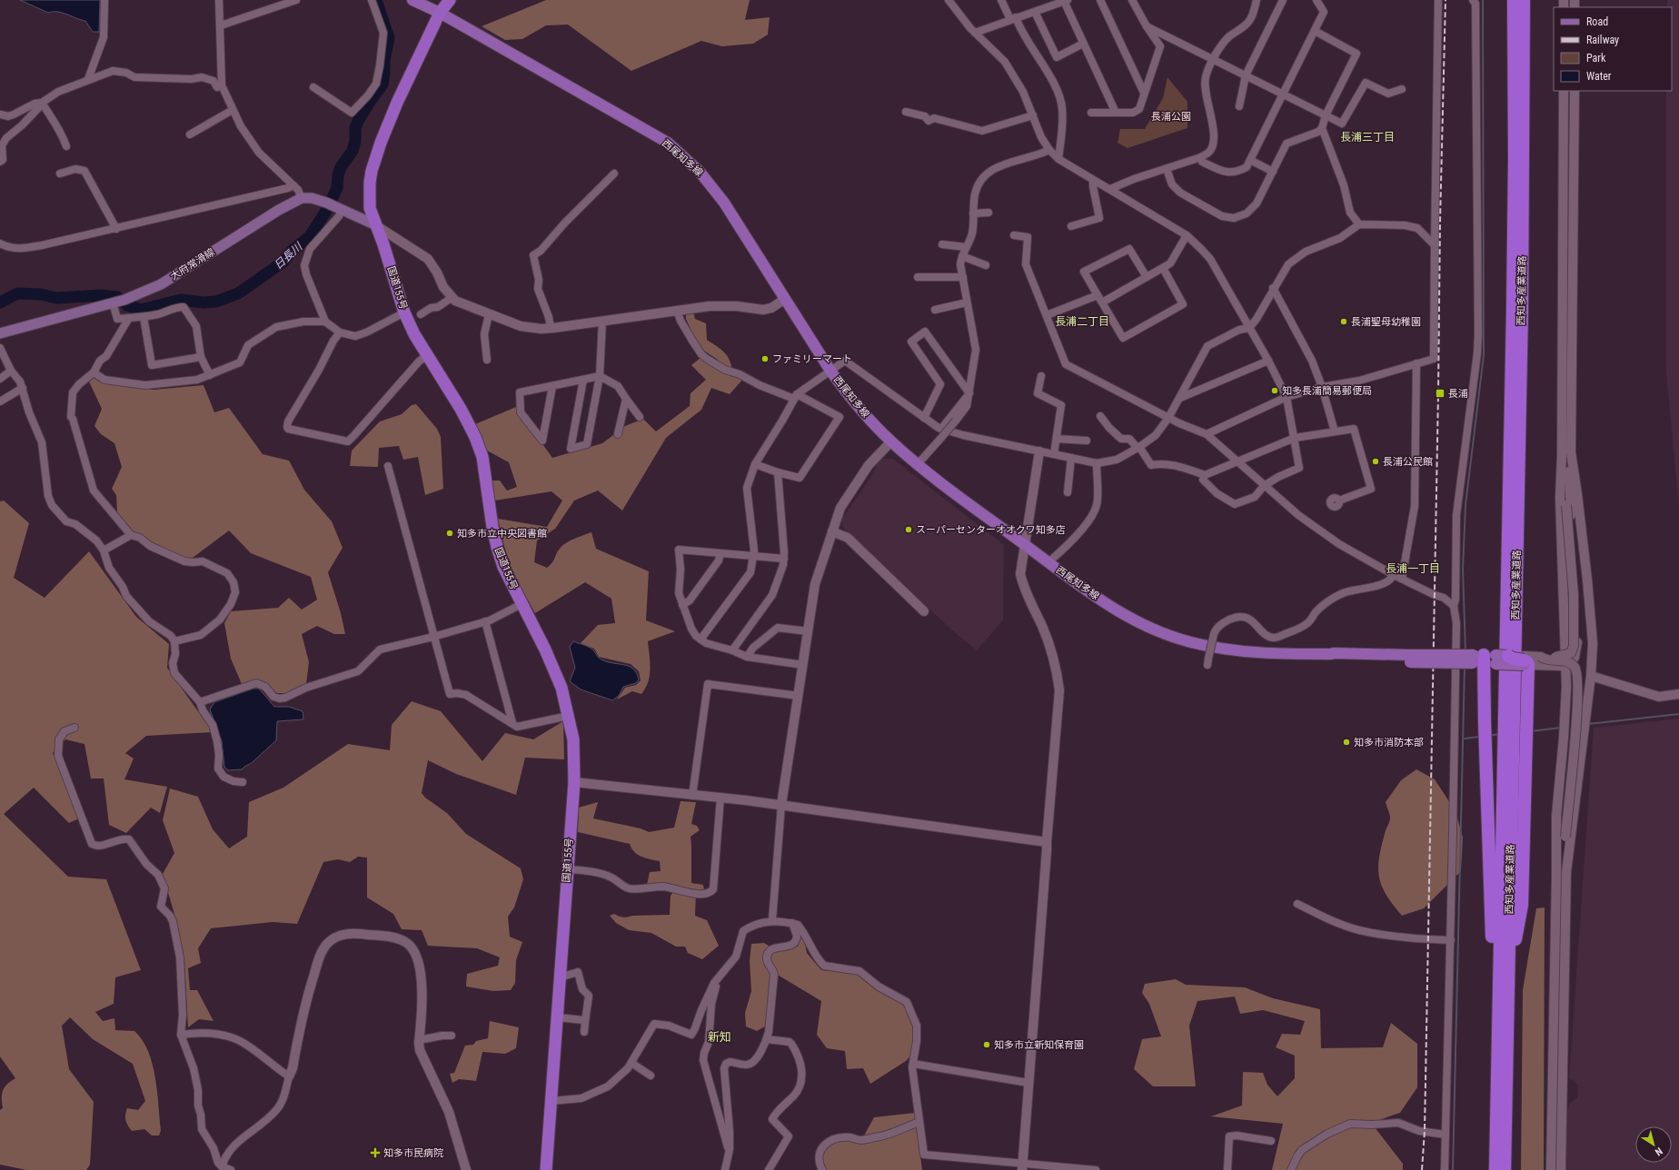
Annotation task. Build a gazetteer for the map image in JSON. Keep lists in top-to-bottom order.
{
  "streets": {
    "highway": ["国道155号", "西知多産業道路"],
    "main road": ["西尾知多線", "大府常滑線"]
  },
  "crossings": [
    ["西尾知多線", "国道155号"]
  ],
  "districts": [
    "長浦三丁目",
    "長浦二丁目",
    "長浦一丁目",
    "新知"
  ],
  "water": ["日長川"],
  "parks": ["長浦公園"],
  "places": {
    "other": [
      "長浦聖母幼稚園",
      "ファミリーマート",
      "知多長浦簡易郵便局",
      "長浦公民館",
      "スーパーセンターオオクワ知多店",
      "知多市立中央図書館",
      "知多市消防本部",
      "知多市立新知保育園"
    ],
    "transit": ["長浦"],
    "health": ["知多市民病院"]
  },
  "legend": [
    "Road",
    "Railway",
    "Park",
    "Water"
  ],
  "north": "bottom right"
}
